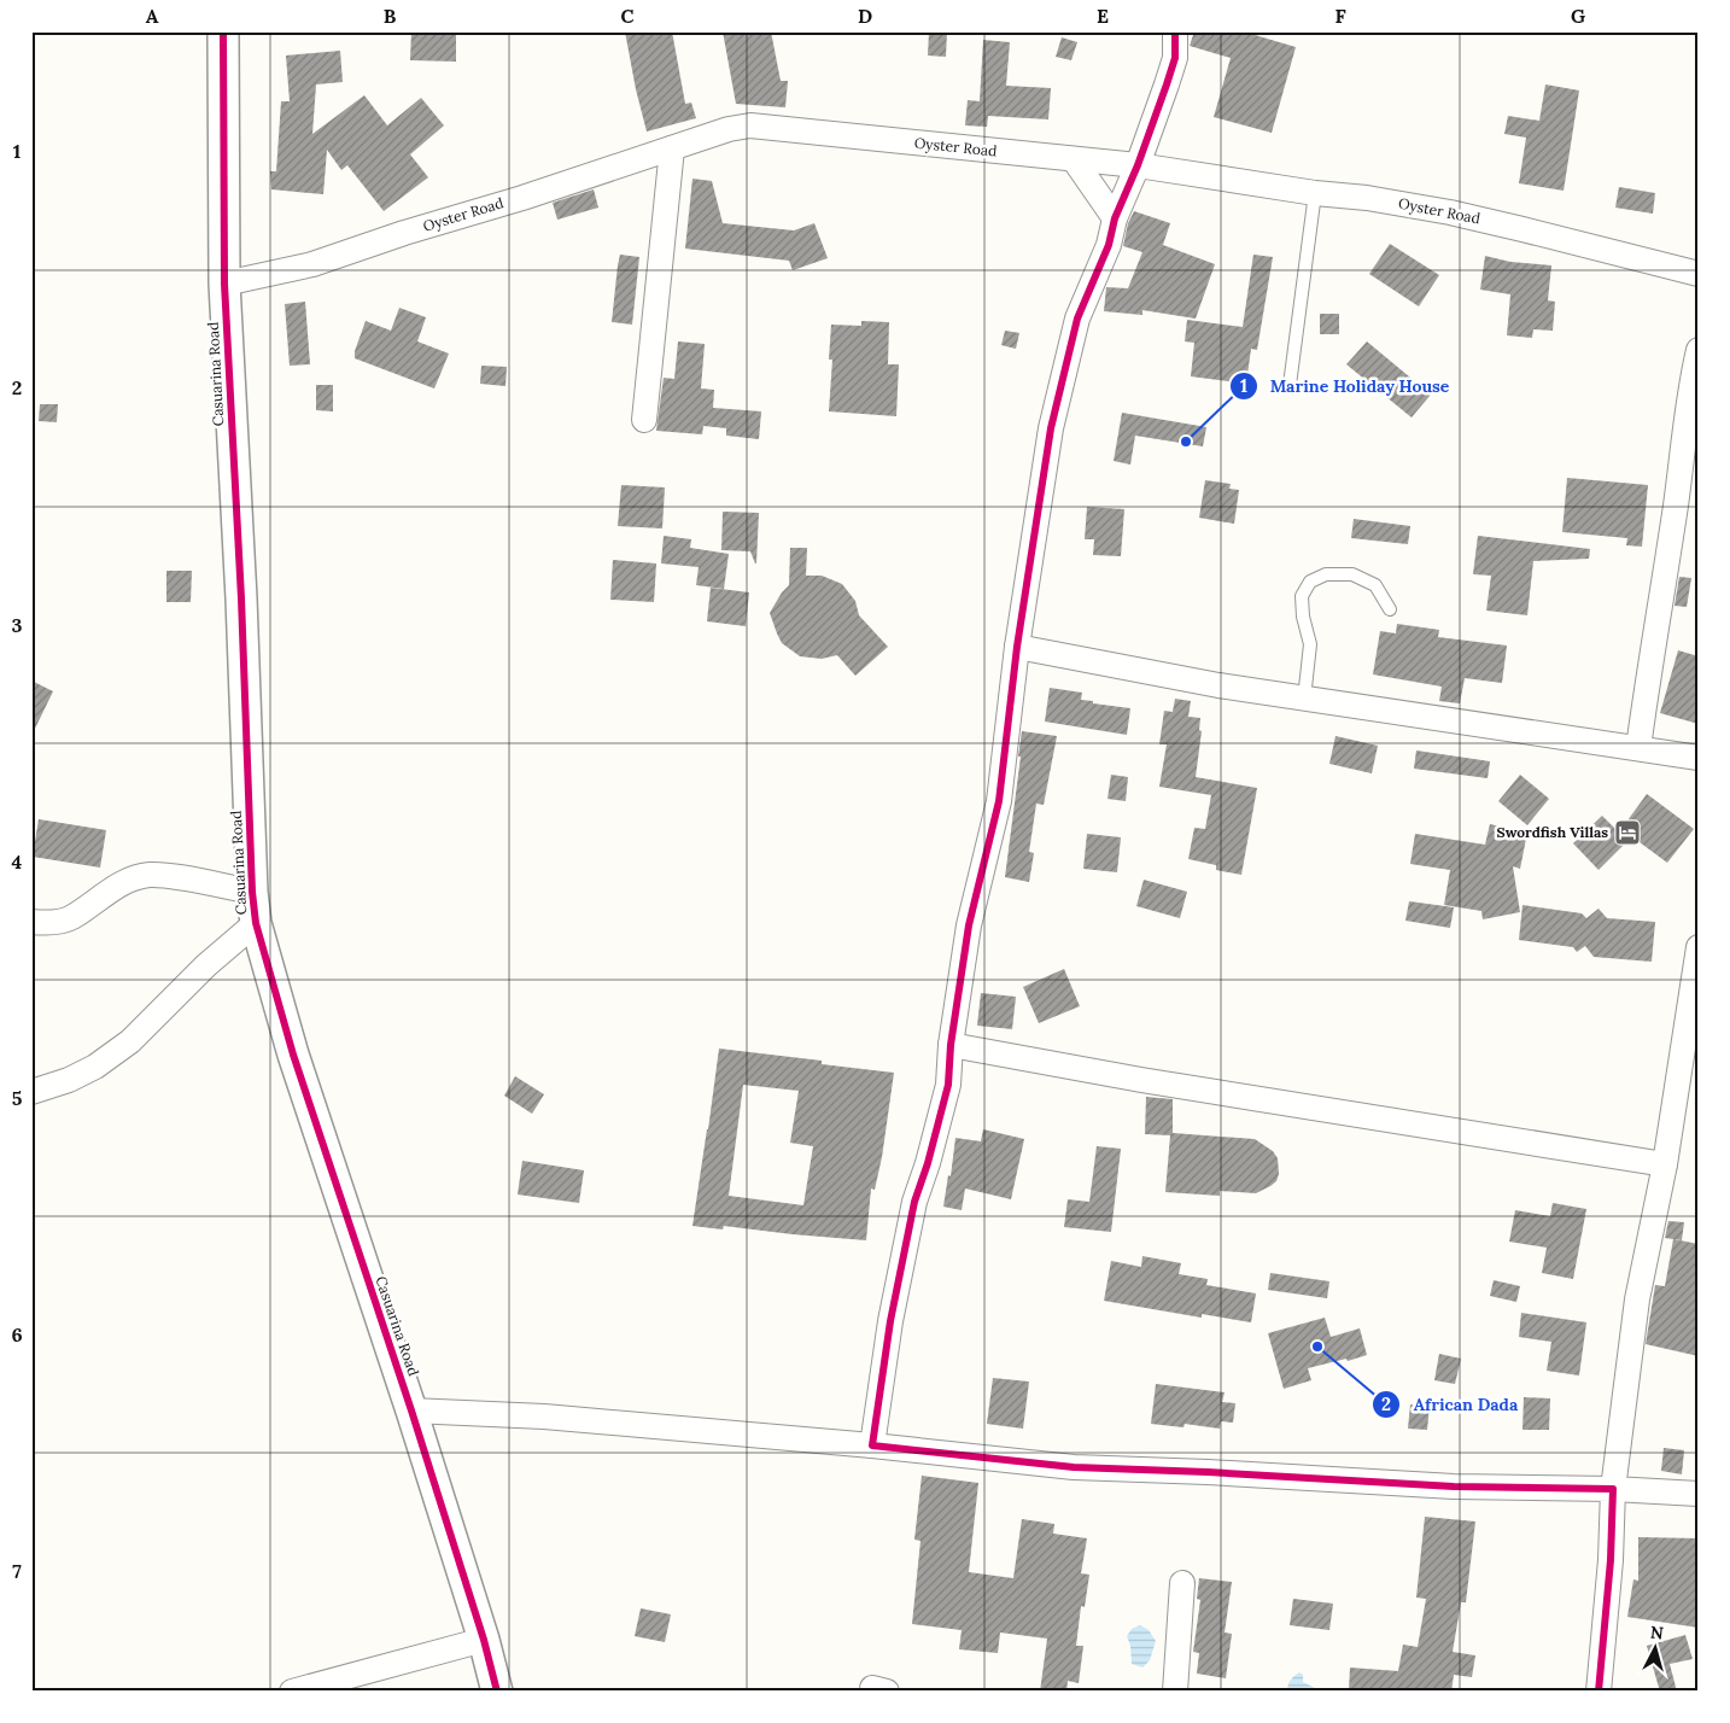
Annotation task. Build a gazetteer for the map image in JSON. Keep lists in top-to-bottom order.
{
  "streets": {
    "street": ["Oyster Road", "Casuarina Road"]
  },
  "crossings": [
    ["Oyster Road", "Casuarina Road"]
  ],
  "places": {
    "other": ["Marine Holiday House", "African Dada"],
    "hotel": ["Swordfish Villas"]
  },
  "north": "top",
  "grid": {
    "columns": [
      "A",
      "B",
      "C",
      "D",
      "E",
      "F",
      "G"
    ],
    "rows": [
      "1",
      "2",
      "3",
      "4",
      "5",
      "6",
      "7"
    ]
  }
}
